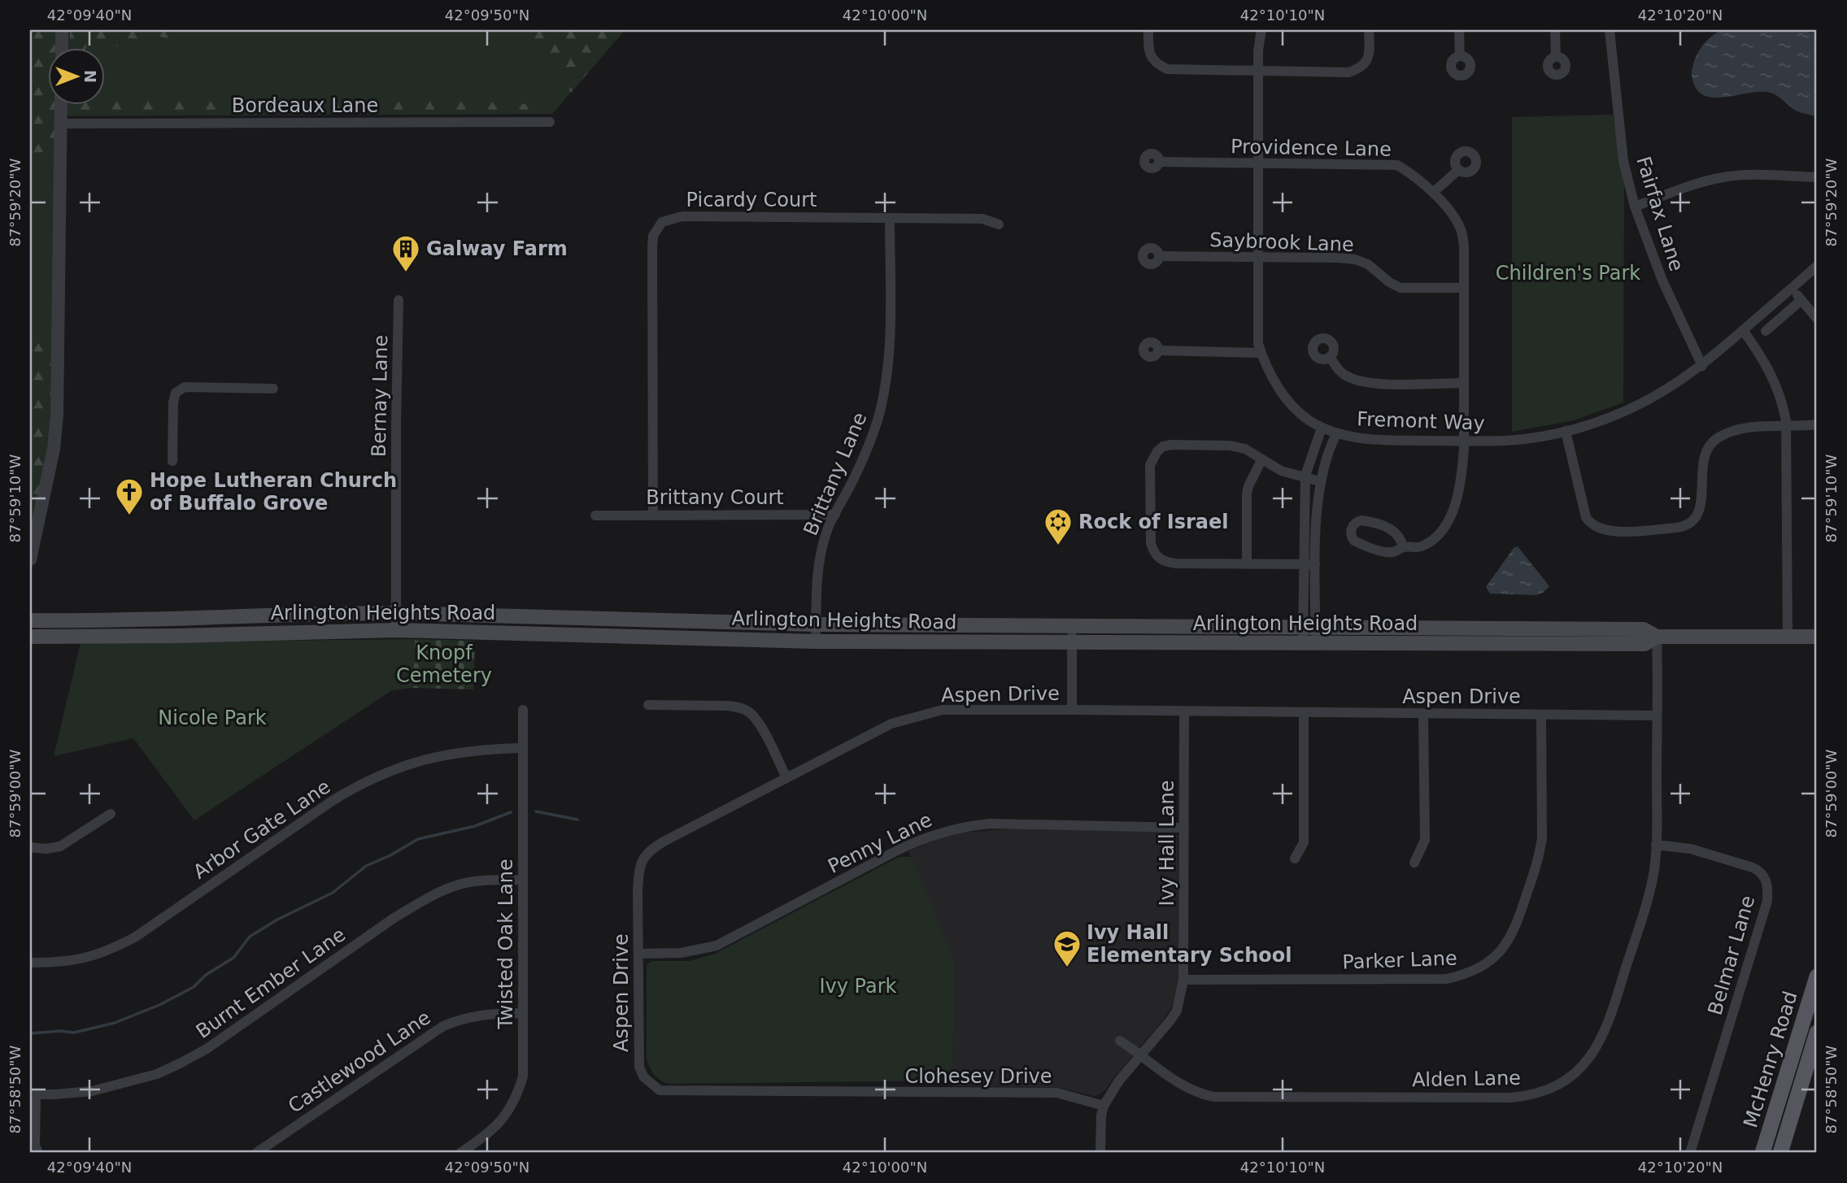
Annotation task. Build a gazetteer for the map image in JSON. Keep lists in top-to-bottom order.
{
  "streets": {
    "main road": ["Arlington Heights Road", "McHenry Road"],
    "street": [
      "Bordeaux Lane",
      "Providence Lane",
      "Picardy Court",
      "Fairfax Lane",
      "Saybrook Lane",
      "Bernay Lane",
      "Fremont Way",
      "Brittany Lane",
      "Brittany Court",
      "Aspen Drive",
      "Arbor Gate Lane",
      "Penny Lane",
      "Ivy Hall Lane",
      "Twisted Oak Lane",
      "Belmar Lane",
      "Parker Lane",
      "Burnt Ember Lane",
      "Castlewood Lane",
      "Clohesey Drive",
      "Alden Lane"
    ]
  },
  "crossings": [
    ["Providence Lane", "Saybrook Lane"],
    ["Providence Lane", "Fremont Way"],
    ["Picardy Court", "Brittany Lane"],
    ["Picardy Court", "Brittany Court"],
    ["Fairfax Lane", "Fremont Way"],
    ["Saybrook Lane", "Fremont Way"],
    ["Bernay Lane", "Arlington Heights Road"],
    ["Brittany Lane", "Brittany Court"],
    ["Brittany Lane", "Arlington Heights Road"],
    ["Arlington Heights Road", "Alden Lane"],
    ["Aspen Drive", "Penny Lane"],
    ["Aspen Drive", "Ivy Hall Lane"],
    ["Aspen Drive", "Parker Lane"],
    ["Aspen Drive", "Clohesey Drive"],
    ["Aspen Drive", "Alden Lane"],
    ["Arbor Gate Lane", "Twisted Oak Lane"],
    ["Penny Lane", "Ivy Hall Lane"],
    ["Ivy Hall Lane", "Parker Lane"],
    ["Ivy Hall Lane", "Clohesey Drive"],
    ["Ivy Hall Lane", "Alden Lane"],
    ["Twisted Oak Lane", "Burnt Ember Lane"],
    ["Twisted Oak Lane", "Castlewood Lane"],
    ["Belmar Lane", "Alden Lane"]
  ],
  "parks": [
    "Children's Park",
    "Knopf Cemetery",
    "Nicole Park",
    "Ivy Park"
  ],
  "places": {
    "building": ["Galway Farm"],
    "church": ["Hope Lutheran Church of Buffalo Grove"],
    "synagogue": ["Rock of Israel"],
    "school or university": ["Ivy Hall Elementary School"]
  },
  "north": "right",
  "coordinates": [
    "42°09'40\"N",
    "42°09'50\"N",
    "42°10'00\"N",
    "42°10'10\"N",
    "42°10'20\"N",
    "87°59'20\"W",
    "87°59'10\"W",
    "87°59'00\"W",
    "87°58'50\"W"
  ]
}
